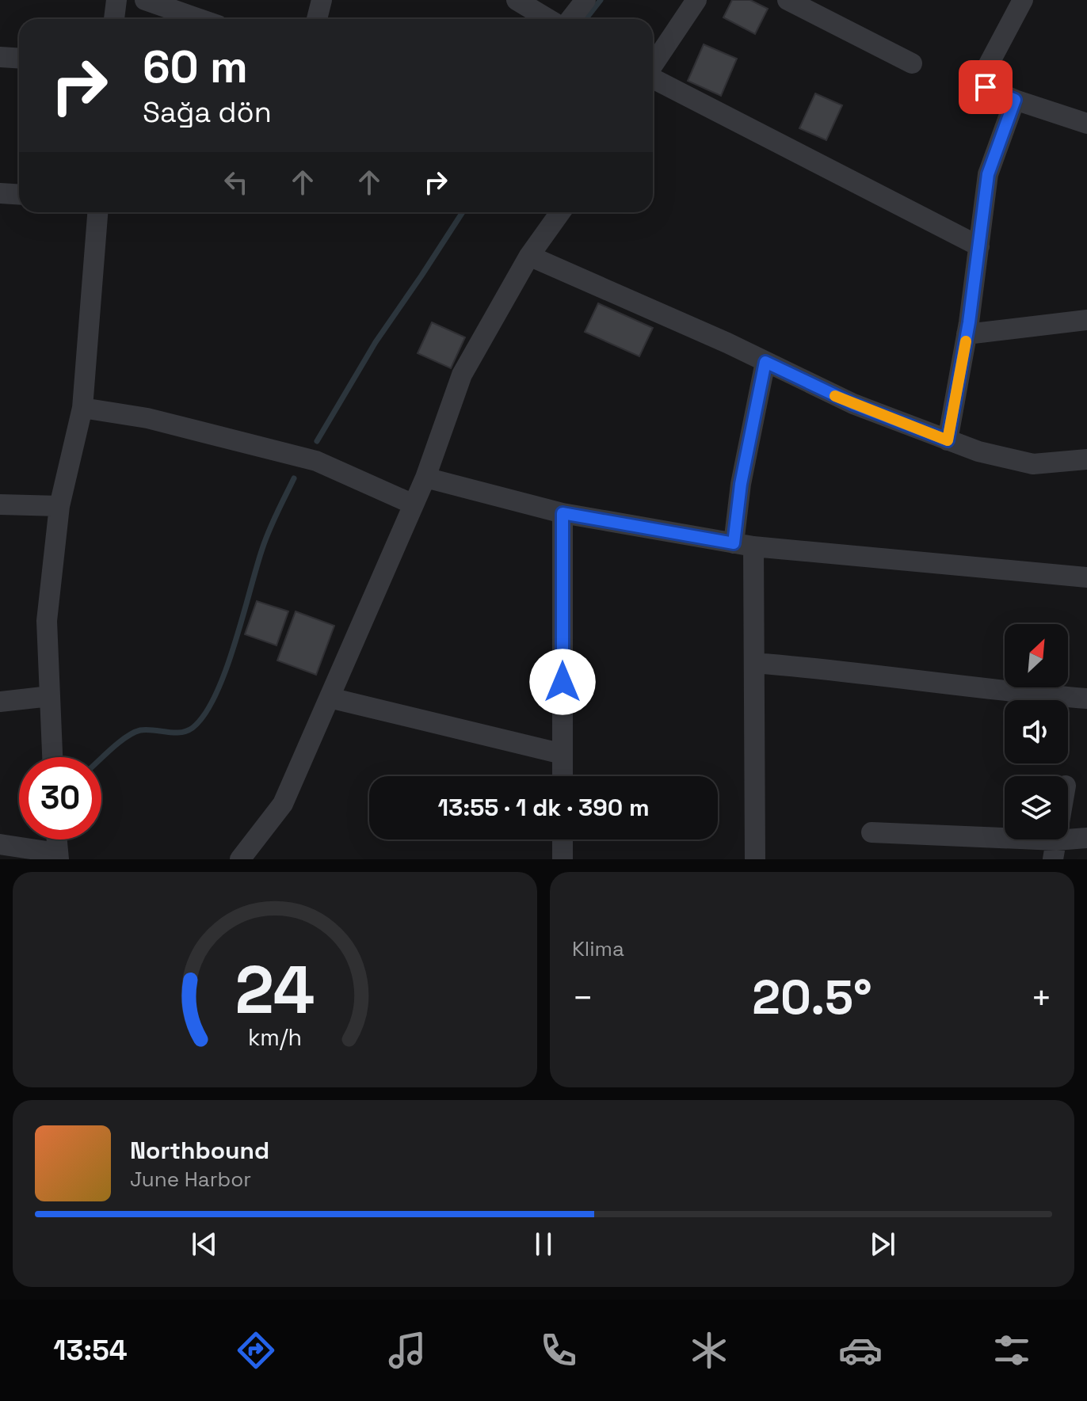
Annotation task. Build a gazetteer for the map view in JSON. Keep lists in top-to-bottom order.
{
  "north": "top right",
  "page": {
    "turn": ["60 m", "Sağa dön"],
    "limit": "30",
    "trip": "13:55 · 1 dk · 390 m",
    "tile": "Klima",
    "heat": ["−", "20.5°", "+"],
    "song": ["Northbound", "June Harbor"],
    "tabs": "13:54",
    "gauge": ["24", "km/h"]
  }
}
